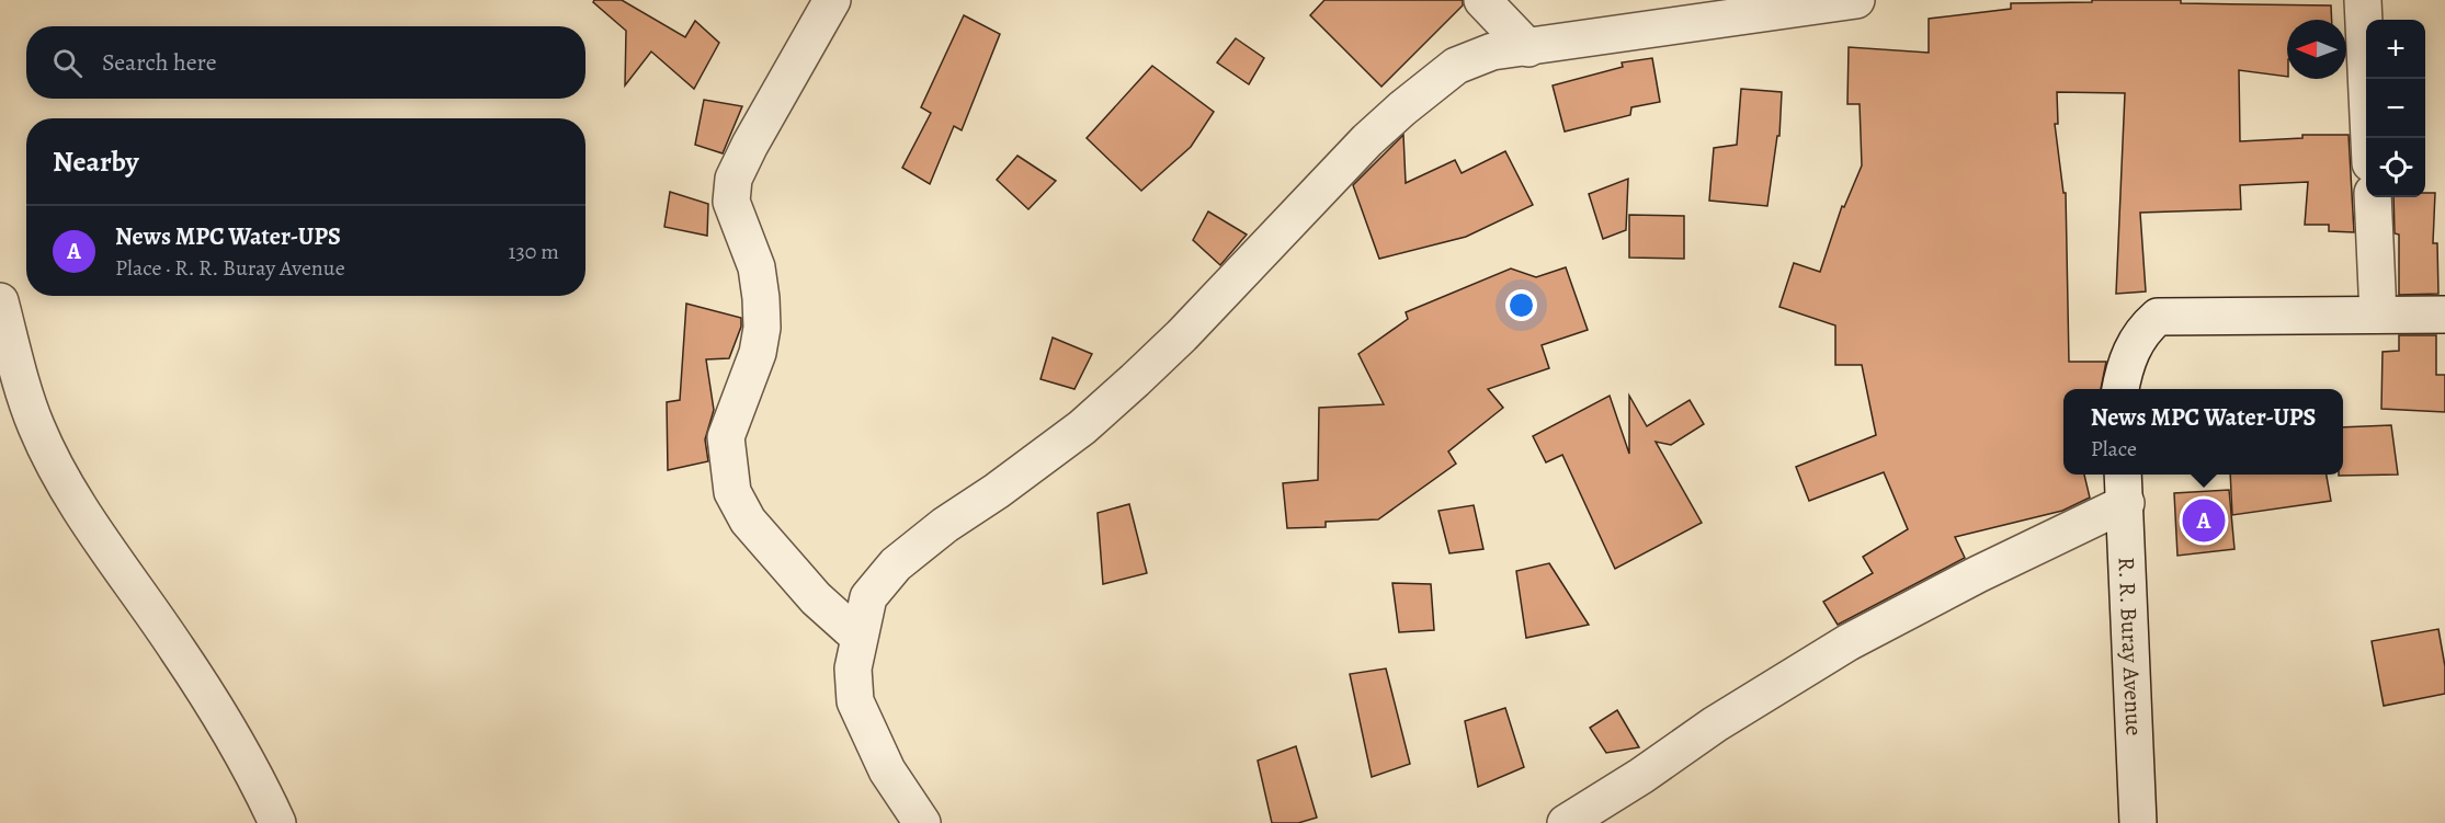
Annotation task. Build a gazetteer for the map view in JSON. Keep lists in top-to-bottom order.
{
  "streets": {
    "street": ["R. R. Buray Avenue"]
  },
  "north": "left",
  "page": {
    "map_buttons": ["+", "−"],
    "search": "Search here",
    "heading": "Nearby",
    "list": [
      {
        "mark": "A",
        "name": "News MPC Water-UPS",
        "note": "Place · R. R. Buray Avenue",
        "value": "130 m"
      }
    ],
    "popup": ["News MPC Water-UPS", "Place"],
    "pins": "A"
  }
}
